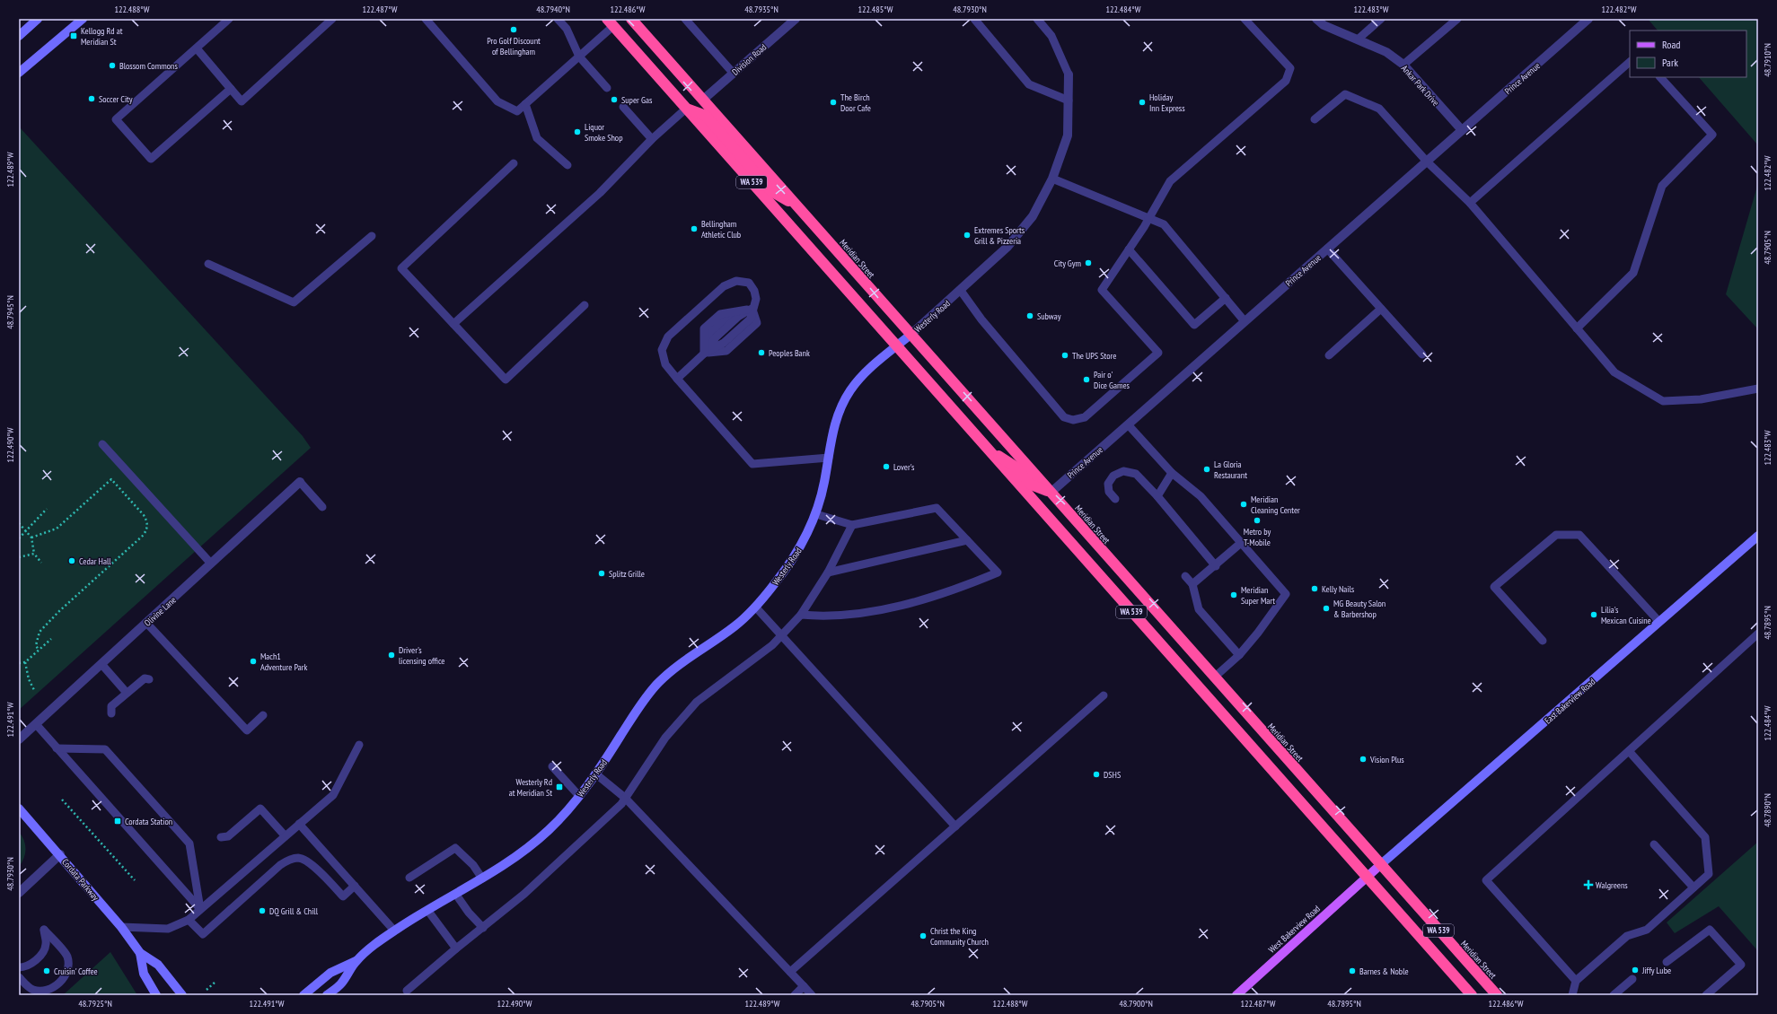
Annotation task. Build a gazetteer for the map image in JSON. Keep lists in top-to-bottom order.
{
  "streets": {
    "highway": ["WA 539", "Meridian Street"],
    "main road": ["West Bakerview Road"],
    "street": [
      "Division Road",
      "Prince Avenue",
      "Ankar Park Drive",
      "Westerly Road",
      "Olivine Lane",
      "East Bakerview Road",
      "Cordata Parkway"
    ]
  },
  "crossings": [
    ["Division Road", "Meridian Street"],
    ["Prince Avenue", "Ankar Park Drive"],
    ["Prince Avenue", "Meridian Street"],
    ["WA 539", "Westerly Road"],
    ["WA 539", "West Bakerview Road"],
    ["Meridian Street", "Westerly Road"],
    ["Meridian Street", "East Bakerview Road"],
    ["Meridian Street", "West Bakerview Road"],
    ["East Bakerview Road", "West Bakerview Road"]
  ],
  "places": {
    "other": [
      "Pro Golf Discount of Bellingham",
      "Blossom Commons",
      "Soccer City",
      "Super Gas",
      "The Birch Door Cafe",
      "Holiday Inn Express",
      "Liquor Smoke Shop",
      "Bellingham Athletic Club",
      "Extremes Sports Grill & Pizzeria",
      "City Gym",
      "Subway",
      "Peoples Bank",
      "The UPS Store",
      "Pair o' Dice Games",
      "Lover's",
      "La Gloria Restaurant",
      "Meridian Cleaning Center",
      "Metro by T-Mobile",
      "Cedar Hall",
      "Splitz Grille",
      "Kelly Nails",
      "Meridian Super Mart",
      "MG Beauty Salon & Barbershop",
      "Lilia's Mexican Cuisine",
      "Driver's licensing office",
      "Mach1 Adventure Park",
      "Vision Plus",
      "DSHS",
      "DQ Grill & Chill",
      "Christ the King Community Church",
      "Jiffy Lube",
      "Cruisin' Coffee",
      "Barnes & Noble"
    ],
    "transit": ["Kellogg Rd at Meridian St", "Westerly Rd at Meridian St", "Cordata Station"],
    "health": ["Walgreens"]
  },
  "legend": ["Road", "Park"],
  "coordinates": [
    "122.488°W",
    "122.487°W",
    "48.7940°N",
    "122.486°W",
    "48.7935°N",
    "122.485°W",
    "48.7930°N",
    "122.484°W",
    "122.483°W",
    "122.482°W",
    "48.7910°N",
    "122.489°W",
    "48.7905°N",
    "48.7945°N",
    "122.490°W",
    "48.7895°N",
    "122.491°W",
    "48.7890°N",
    "48.7925°N",
    "48.7900°N"
  ]
}
